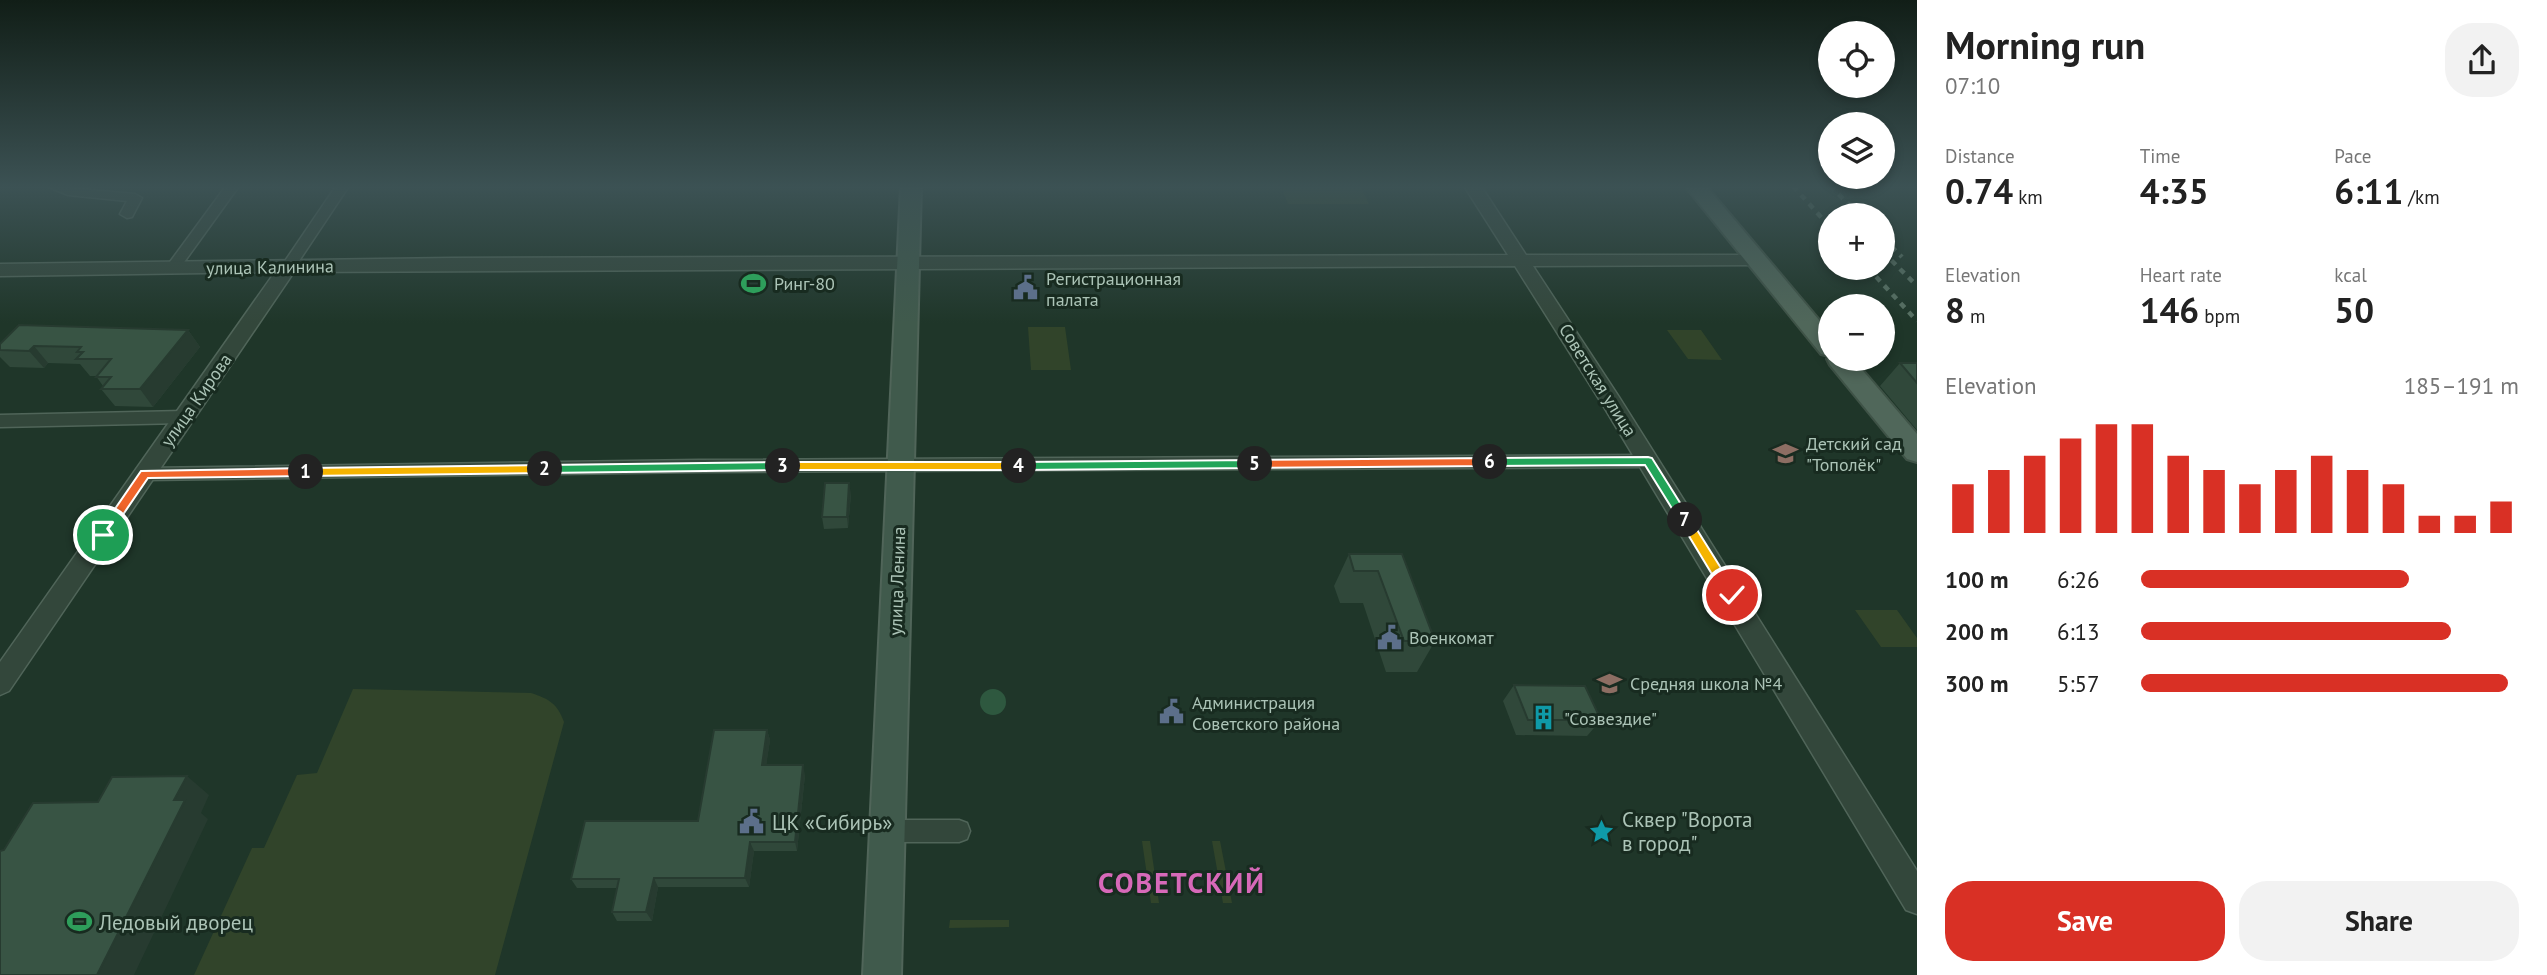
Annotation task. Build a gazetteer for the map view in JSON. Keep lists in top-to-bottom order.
{
  "streets": {
    "main road": ["улица Ленина"],
    "street": ["улица Калинина", "Советская улица", "улица Кирова"]
  },
  "crossings": [
    ["улица Калинина", "Советская улица"],
    ["улица Калинина", "улица Кирова"],
    ["улица Калинина", "улица Ленина"]
  ],
  "districts": ["СОВЕТСКИЙ"],
  "places": {
    "sports": ["Ринг-80", "Ледовый дворец"],
    "public building": [
      "Регистрационная палата",
      "Военкомат",
      "Администрация Советского района",
      "ЦК «Сибирь»"
    ],
    "school or university": ["Детский сад \"Тополёк\"", "Средняя школа №4"],
    "building": ["\"Созвездие\""],
    "place": ["Сквер \"Ворота в город\""]
  },
  "page": {
    "heading": ["Morning run", "07:10"],
    "map_buttons": ["+", "−"],
    "stats": [
      ["Distance", "0.74 km"],
      ["Time", "4:35"],
      ["Pace", "6:11 /km"],
      ["Elevation", "8 m"],
      ["Heart rate", "146 bpm"],
      ["kcal", "50"]
    ],
    "chart": ["Elevation", "185–191 m"],
    "pins": [
      "6",
      "5",
      "3",
      "4",
      "2",
      "1",
      "7"
    ],
    "list": [
      {
        "name": "100 m",
        "note": "6:26"
      },
      {
        "name": "200 m",
        "note": "6:13"
      },
      {
        "name": "300 m",
        "note": "5:57"
      }
    ],
    "buttons": ["Save", "Share"]
  }
}
